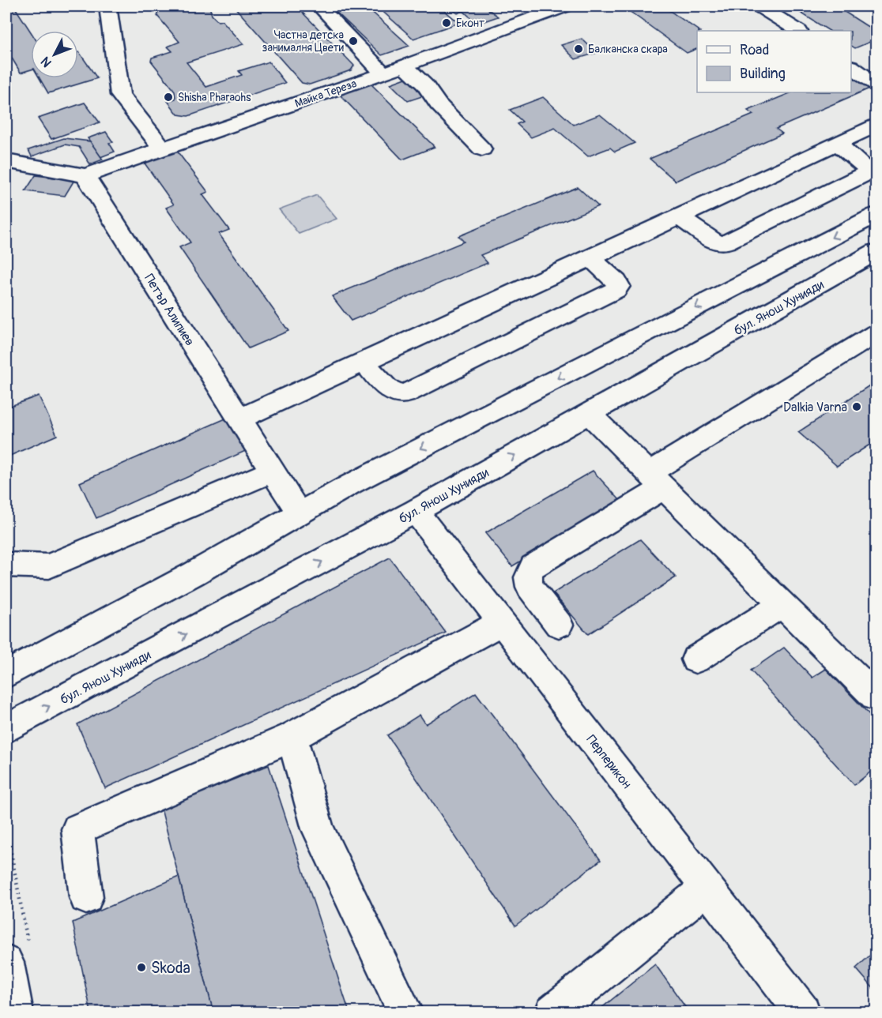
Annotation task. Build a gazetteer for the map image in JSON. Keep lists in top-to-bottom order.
{
  "streets": {
    "street": [
      "Майка Тереза",
      "бул. Янош Хунияди",
      "Петър Алипиев",
      "Перперикон"
    ]
  },
  "crossings": [
    ["Майка Тереза", "Петър Алипиев"],
    ["бул. Янош Хунияди", "Перперикон"]
  ],
  "places": [
    "Еконт",
    "Частна детска занималня Цвети",
    "Балканска скара",
    "Shisha Pharaohs",
    "Dalkia Varna",
    "Skoda"
  ],
  "legend": ["Road", "Building"],
  "north": "bottom left"
}
